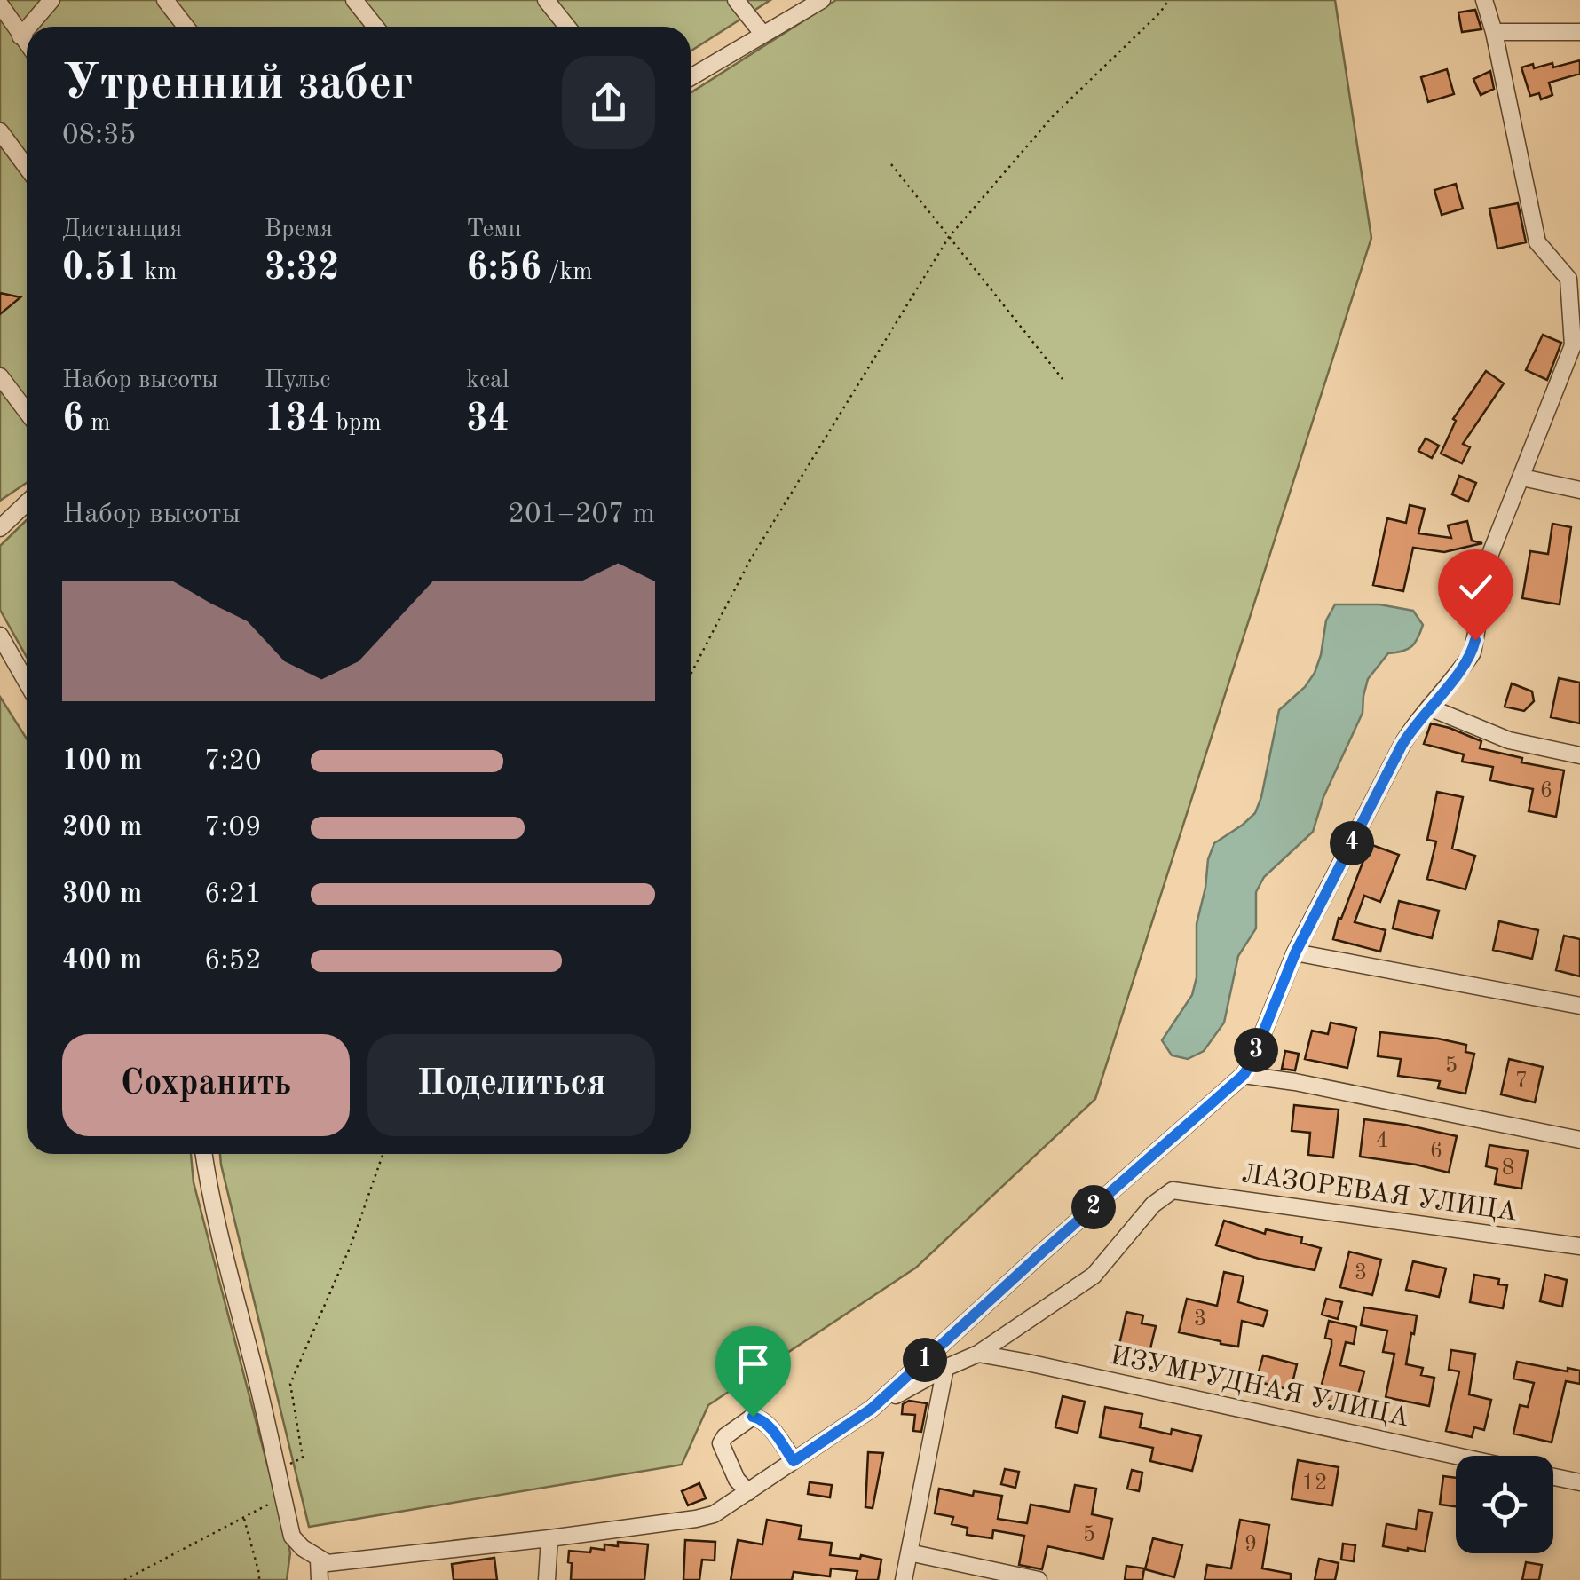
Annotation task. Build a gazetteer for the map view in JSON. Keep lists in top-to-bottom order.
{
  "streets": {
    "street": ["ЛАЗОРЕВАЯ УЛИЦА", "ИЗУМРУДНАЯ УЛИЦА"]
  },
  "crossings": [
    ["ЛАЗОРЕВАЯ УЛИЦА", "ИЗУМРУДНАЯ УЛИЦА"]
  ],
  "house_numbers": [
    "6",
    "5",
    "7",
    "4",
    "6",
    "8",
    "3",
    "3",
    "12",
    "5",
    "9"
  ],
  "page": {
    "heading": ["Утренний забег", "08:35"],
    "stats": [
      ["Дистанция", "0.51 km"],
      ["Время", "3:32"],
      ["Темп", "6:56 /km"],
      ["Набор высоты", "6 m"],
      ["Пульс", "134 bpm"],
      ["kcal", "34"]
    ],
    "chart": ["Набор высоты", "201–207 m"],
    "list": [
      {
        "name": "100 m",
        "note": "7:20"
      },
      {
        "name": "200 m",
        "note": "7:09"
      },
      {
        "name": "300 m",
        "note": "6:21"
      },
      {
        "name": "400 m",
        "note": "6:52"
      }
    ],
    "pins": [
      "4",
      "3",
      "2",
      "1"
    ],
    "buttons": ["Сохранить", "Поделиться"]
  }
}
